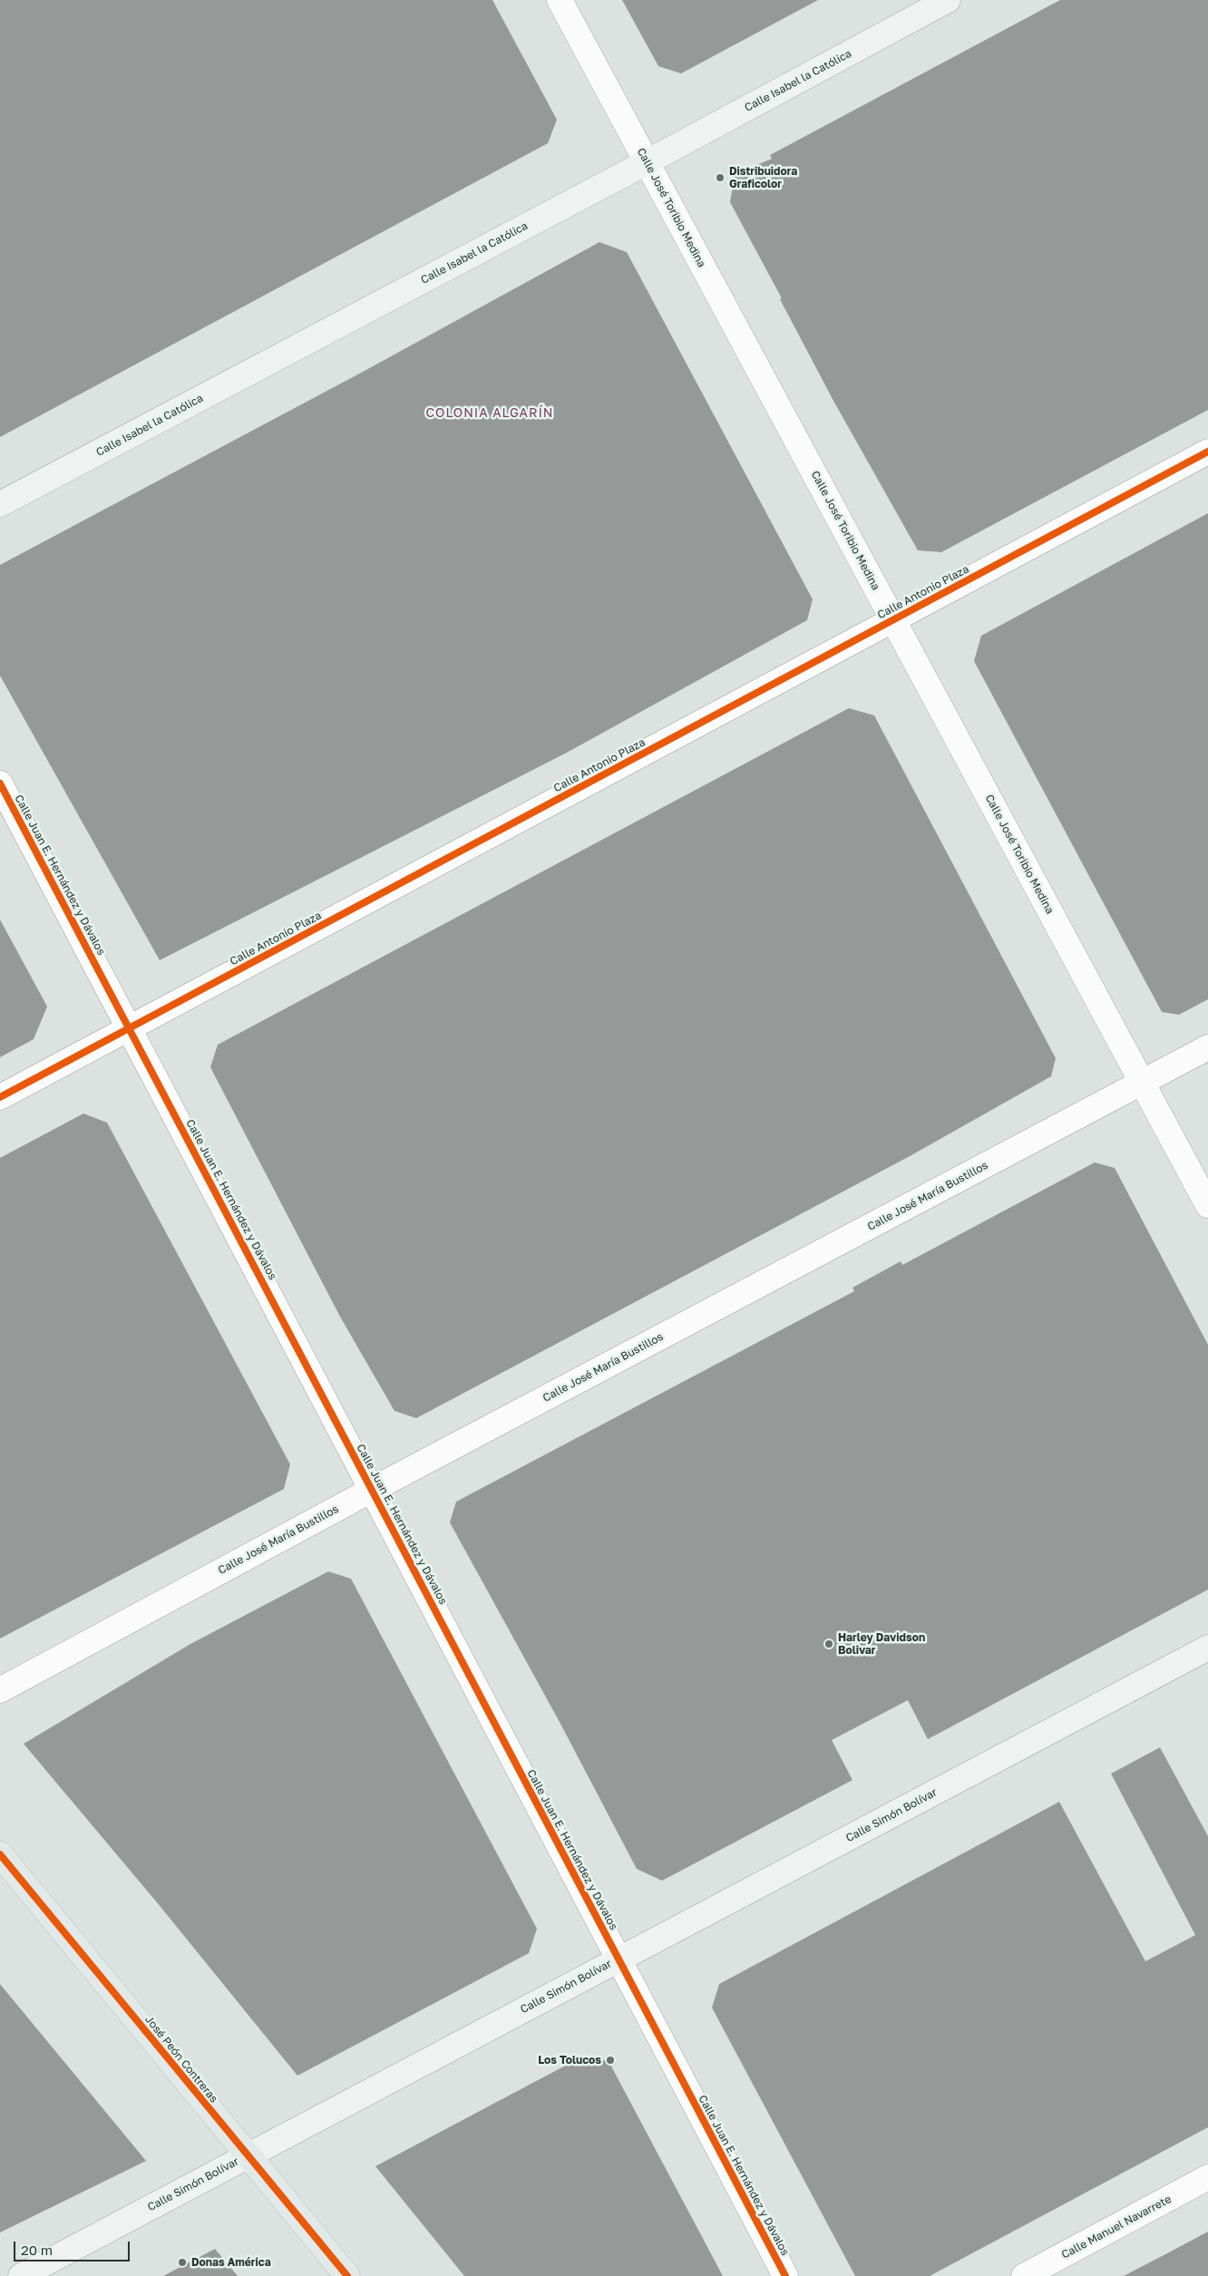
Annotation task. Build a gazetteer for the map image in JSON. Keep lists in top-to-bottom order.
{
  "streets": {
    "main road": ["José Peón Contreras"],
    "street": [
      "Calle Isabel la Católica",
      "Calle José Toribio Medina",
      "Calle Antonio Plaza",
      "Calle Juan E. Hernández y Dávalos",
      "Calle José María Bustillos",
      "Calle Simón Bolívar",
      "Calle Manuel Navarrete"
    ]
  },
  "crossings": [
    ["Calle Isabel la Católica", "Calle José Toribio Medina"],
    ["Calle José Toribio Medina", "Calle Antonio Plaza"],
    ["Calle José Toribio Medina", "Calle José María Bustillos"],
    ["Calle Antonio Plaza", "Calle Juan E. Hernández y Dávalos"],
    ["Calle Juan E. Hernández y Dávalos", "Calle José María Bustillos"],
    ["Calle Juan E. Hernández y Dávalos", "Calle Simón Bolívar"],
    ["Calle Simón Bolívar", "José Peón Contreras"]
  ],
  "districts": ["COLONIA ALGARÍN"],
  "places": [
    "Distribuidora Graficolor",
    "Harley Davidson Bolivar",
    "Los Tolucos",
    "Donas América"
  ],
  "scale_bar": "20 m"
}
